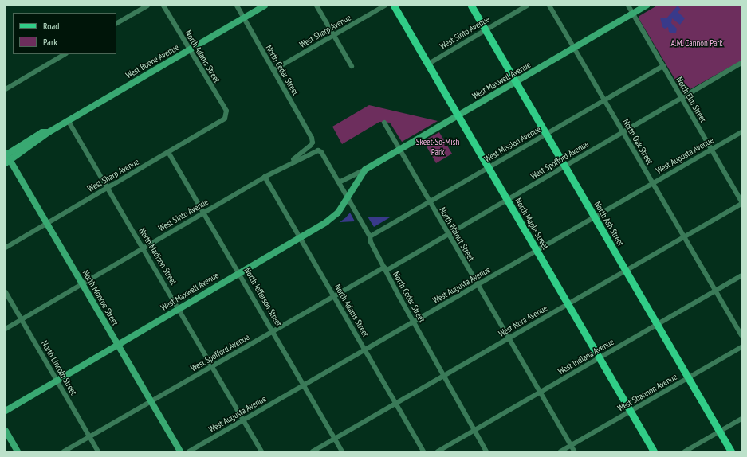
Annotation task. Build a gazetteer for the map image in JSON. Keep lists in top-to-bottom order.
{
  "streets": {
    "main road": ["North Maple Street", "North Ash Street"],
    "street": [
      "West Sharp Avenue",
      "West Sinto Avenue",
      "North Adams Street",
      "West Boone Avenue",
      "North Cedar Street",
      "West Maxwell Avenue",
      "North Elm Street",
      "North Oak Street",
      "West Mission Avenue",
      "West Augusta Avenue",
      "West Spofford Avenue",
      "North Walnut Street",
      "North Madison Street",
      "North Jefferson Street",
      "North Monroe Street",
      "West Nora Avenue",
      "West Indiana Avenue",
      "North Lincoln Street",
      "West Shannon Avenue"
    ]
  },
  "crossings": [
    ["West Sharp Avenue", "North Adams Street"],
    ["West Sharp Avenue", "North Cedar Street"],
    ["West Sharp Avenue", "North Madison Street"],
    ["West Sharp Avenue", "North Jefferson Street"],
    ["West Sharp Avenue", "North Monroe Street"],
    ["West Sinto Avenue", "North Adams Street"],
    ["West Sinto Avenue", "North Cedar Street"],
    ["West Sinto Avenue", "North Maple Street"],
    ["West Sinto Avenue", "North Ash Street"],
    ["West Sinto Avenue", "North Madison Street"],
    ["West Sinto Avenue", "North Jefferson Street"],
    ["West Sinto Avenue", "North Monroe Street"],
    ["West Sinto Avenue", "North Lincoln Street"],
    ["North Adams Street", "West Boone Avenue"],
    ["North Adams Street", "West Maxwell Avenue"],
    ["North Adams Street", "West Augusta Avenue"],
    ["North Adams Street", "West Spofford Avenue"],
    ["North Adams Street", "West Nora Avenue"],
    ["West Boone Avenue", "North Cedar Street"],
    ["West Boone Avenue", "North Madison Street"],
    ["West Boone Avenue", "North Monroe Street"],
    ["North Cedar Street", "West Maxwell Avenue"],
    ["North Cedar Street", "West Mission Avenue"],
    ["North Cedar Street", "West Augusta Avenue"],
    ["North Cedar Street", "West Spofford Avenue"],
    ["North Cedar Street", "West Nora Avenue"],
    ["North Cedar Street", "West Indiana Avenue"],
    ["West Maxwell Avenue", "North Elm Street"],
    ["West Maxwell Avenue", "North Oak Street"],
    ["West Maxwell Avenue", "North Maple Street"],
    ["West Maxwell Avenue", "North Ash Street"],
    ["West Maxwell Avenue", "North Walnut Street"],
    ["West Maxwell Avenue", "North Madison Street"],
    ["West Maxwell Avenue", "North Jefferson Street"],
    ["West Maxwell Avenue", "North Monroe Street"],
    ["West Maxwell Avenue", "North Lincoln Street"],
    ["North Elm Street", "West Mission Avenue"],
    ["North Elm Street", "West Augusta Avenue"],
    ["North Elm Street", "West Spofford Avenue"],
    ["North Elm Street", "West Nora Avenue"],
    ["North Oak Street", "West Mission Avenue"],
    ["North Oak Street", "West Augusta Avenue"],
    ["North Oak Street", "West Spofford Avenue"],
    ["North Oak Street", "West Nora Avenue"],
    ["North Oak Street", "West Indiana Avenue"],
    ["West Mission Avenue", "North Maple Street"],
    ["West Mission Avenue", "North Ash Street"],
    ["West Mission Avenue", "North Walnut Street"],
    ["West Augusta Avenue", "North Maple Street"],
    ["West Augusta Avenue", "North Ash Street"],
    ["West Augusta Avenue", "North Walnut Street"],
    ["West Augusta Avenue", "North Madison Street"],
    ["West Augusta Avenue", "North Jefferson Street"],
    ["West Spofford Avenue", "North Maple Street"],
    ["West Spofford Avenue", "North Ash Street"],
    ["West Spofford Avenue", "North Walnut Street"],
    ["West Spofford Avenue", "North Madison Street"],
    ["West Spofford Avenue", "North Jefferson Street"],
    ["West Spofford Avenue", "North Monroe Street"],
    ["West Spofford Avenue", "North Lincoln Street"],
    ["North Maple Street", "West Nora Avenue"],
    ["North Maple Street", "West Indiana Avenue"],
    ["North Maple Street", "West Shannon Avenue"],
    ["North Ash Street", "West Nora Avenue"],
    ["North Ash Street", "West Indiana Avenue"],
    ["North Ash Street", "West Shannon Avenue"],
    ["North Walnut Street", "West Nora Avenue"],
    ["North Walnut Street", "West Indiana Avenue"],
    ["North Walnut Street", "West Shannon Avenue"],
    ["North Jefferson Street", "West Nora Avenue"]
  ],
  "parks": ["A.M. Cannon Park", "Skeet-So-Mish Park"],
  "legend": ["Road", "Park"]
}
